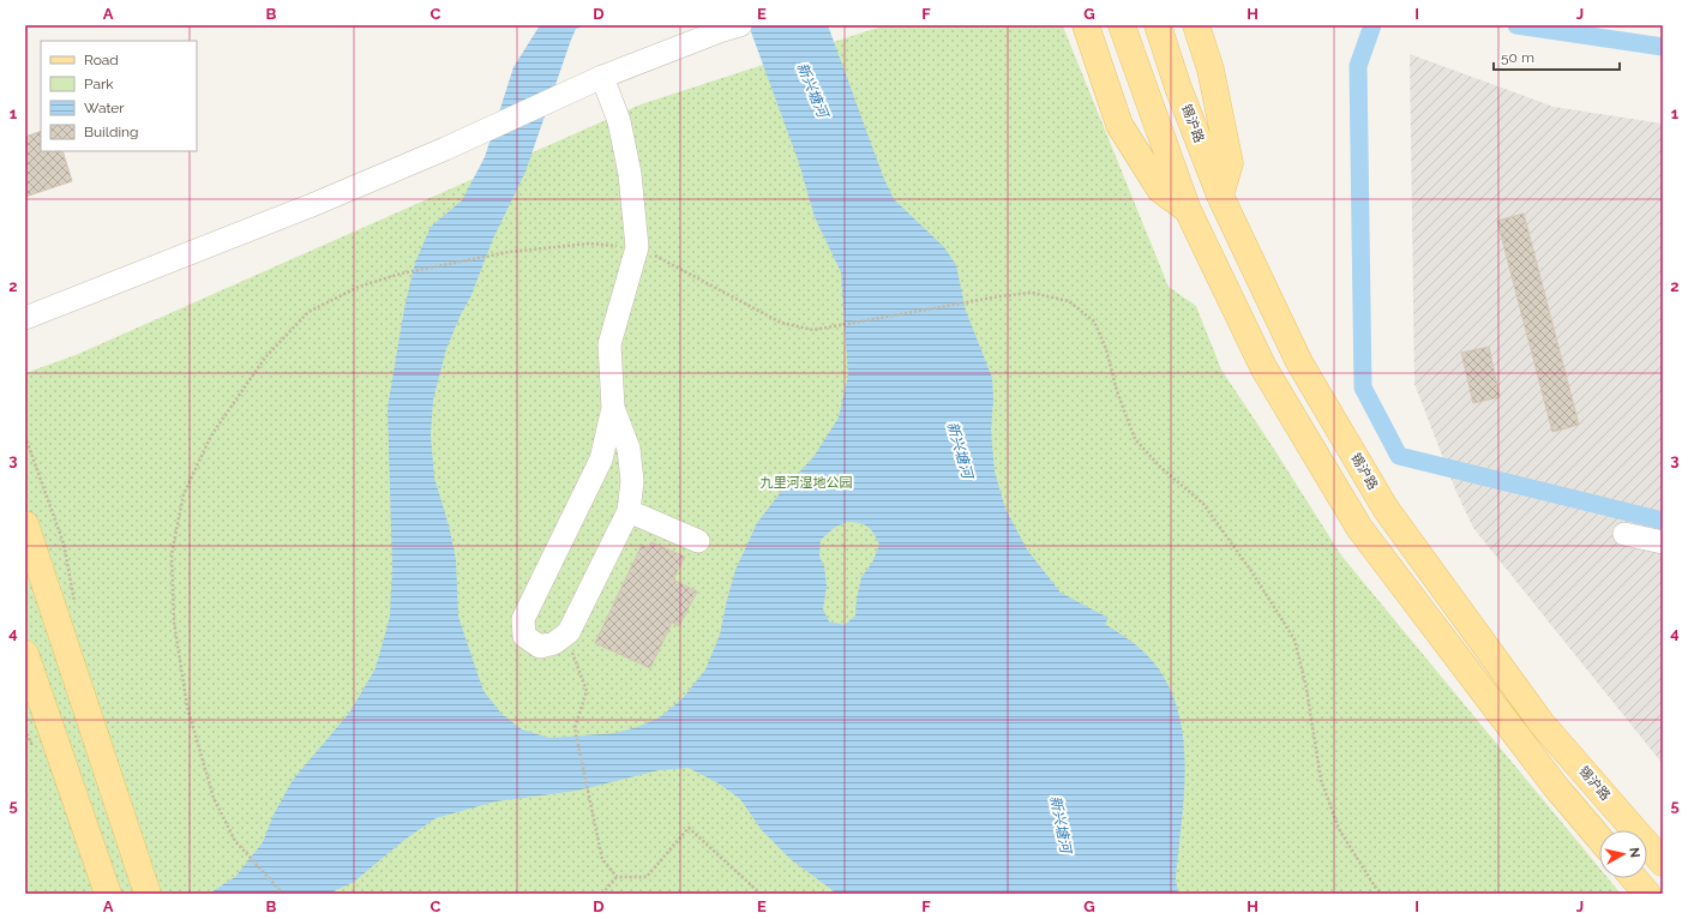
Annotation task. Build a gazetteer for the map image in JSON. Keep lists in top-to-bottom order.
{
  "streets": {
    "main road": ["锡沪路"]
  },
  "water": ["新兴塘河"],
  "parks": ["九里河湿地公园"],
  "legend": [
    "Road",
    "Park",
    "Water",
    "Building"
  ],
  "scale_bar": "50 m",
  "north": "right",
  "grid": {
    "columns": [
      "A",
      "B",
      "C",
      "D",
      "E",
      "F",
      "G",
      "H",
      "I",
      "J"
    ],
    "rows": [
      "1",
      "2",
      "3",
      "4",
      "5"
    ]
  }
}
